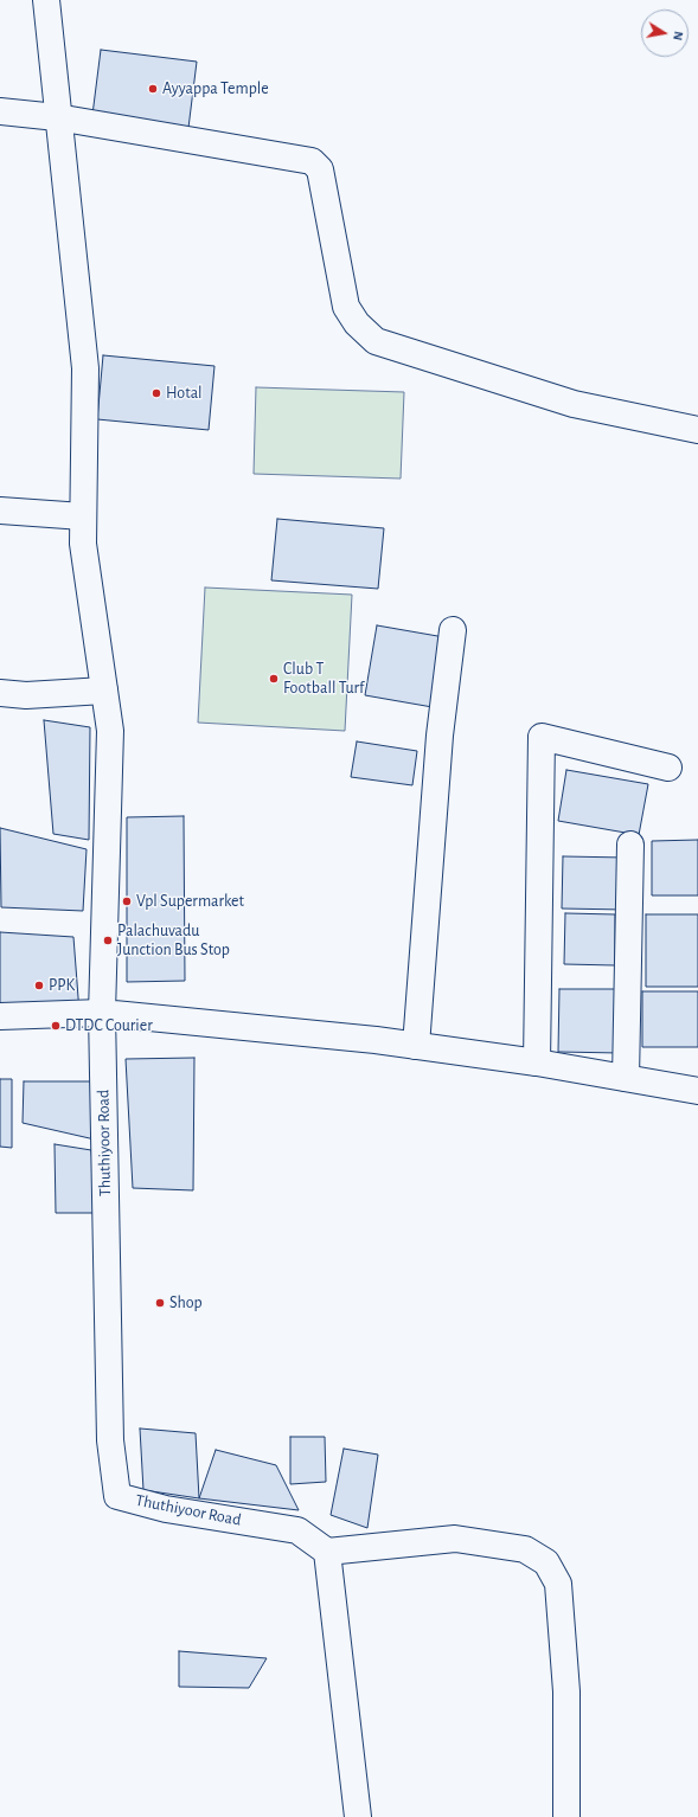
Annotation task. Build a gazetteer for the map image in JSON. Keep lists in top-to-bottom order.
{
  "streets": {
    "street": ["Thuthiyoor Road"]
  },
  "places": [
    "Ayyappa Temple",
    "Hotal",
    "Club T Football Turf",
    "Vpl Supermarket",
    "Palachuvadu Junction Bus Stop",
    "PPK",
    "DTDC Courier",
    "Shop"
  ],
  "north": "right"
}
